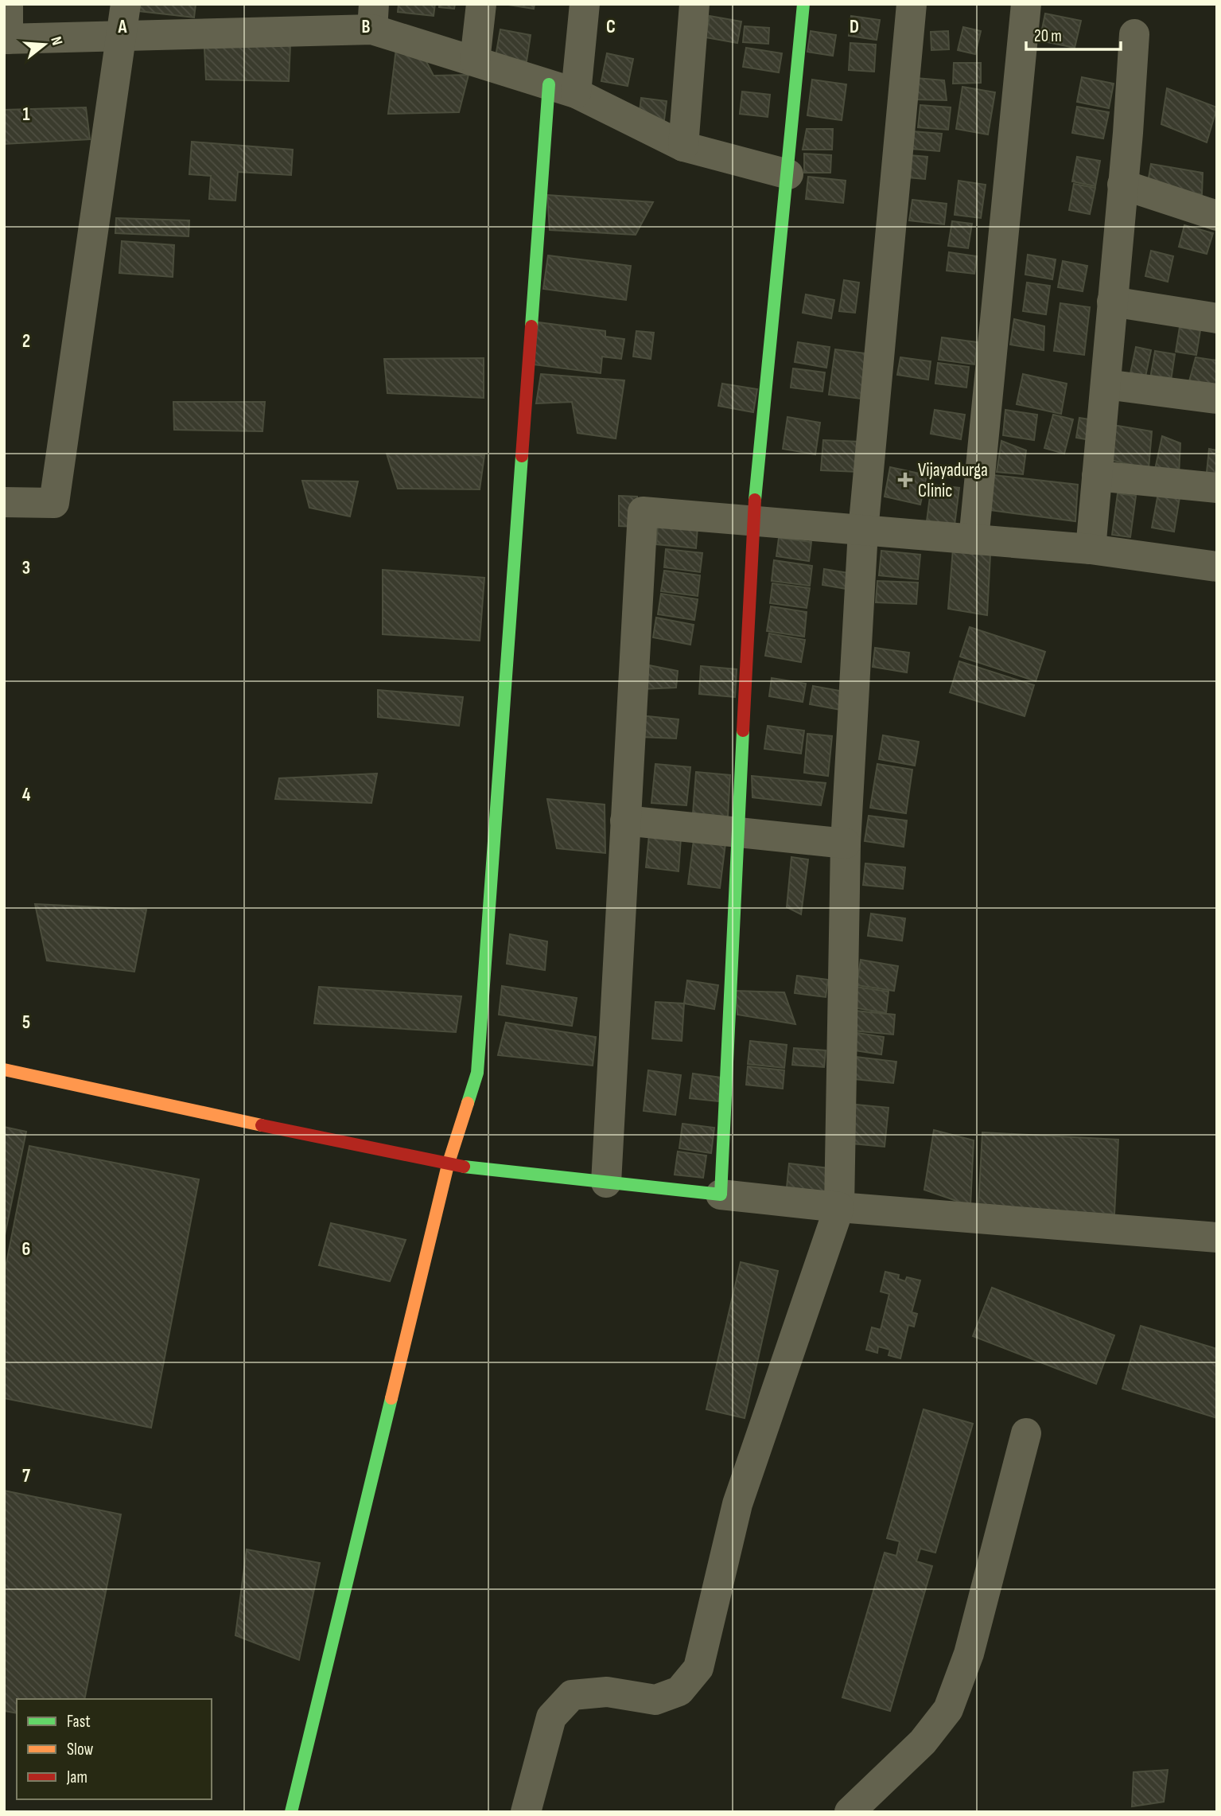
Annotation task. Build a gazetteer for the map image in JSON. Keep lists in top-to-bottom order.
{
  "places": {
    "health": ["Vijayadurga Clinic"]
  },
  "legend": ["Fast", "Slow", "Jam"],
  "scale_bar": "20 m",
  "north": "right",
  "grid": {
    "columns": [
      "A",
      "B",
      "C",
      "D"
    ],
    "rows": [
      "1",
      "2",
      "3",
      "4",
      "5",
      "6",
      "7"
    ]
  }
}
